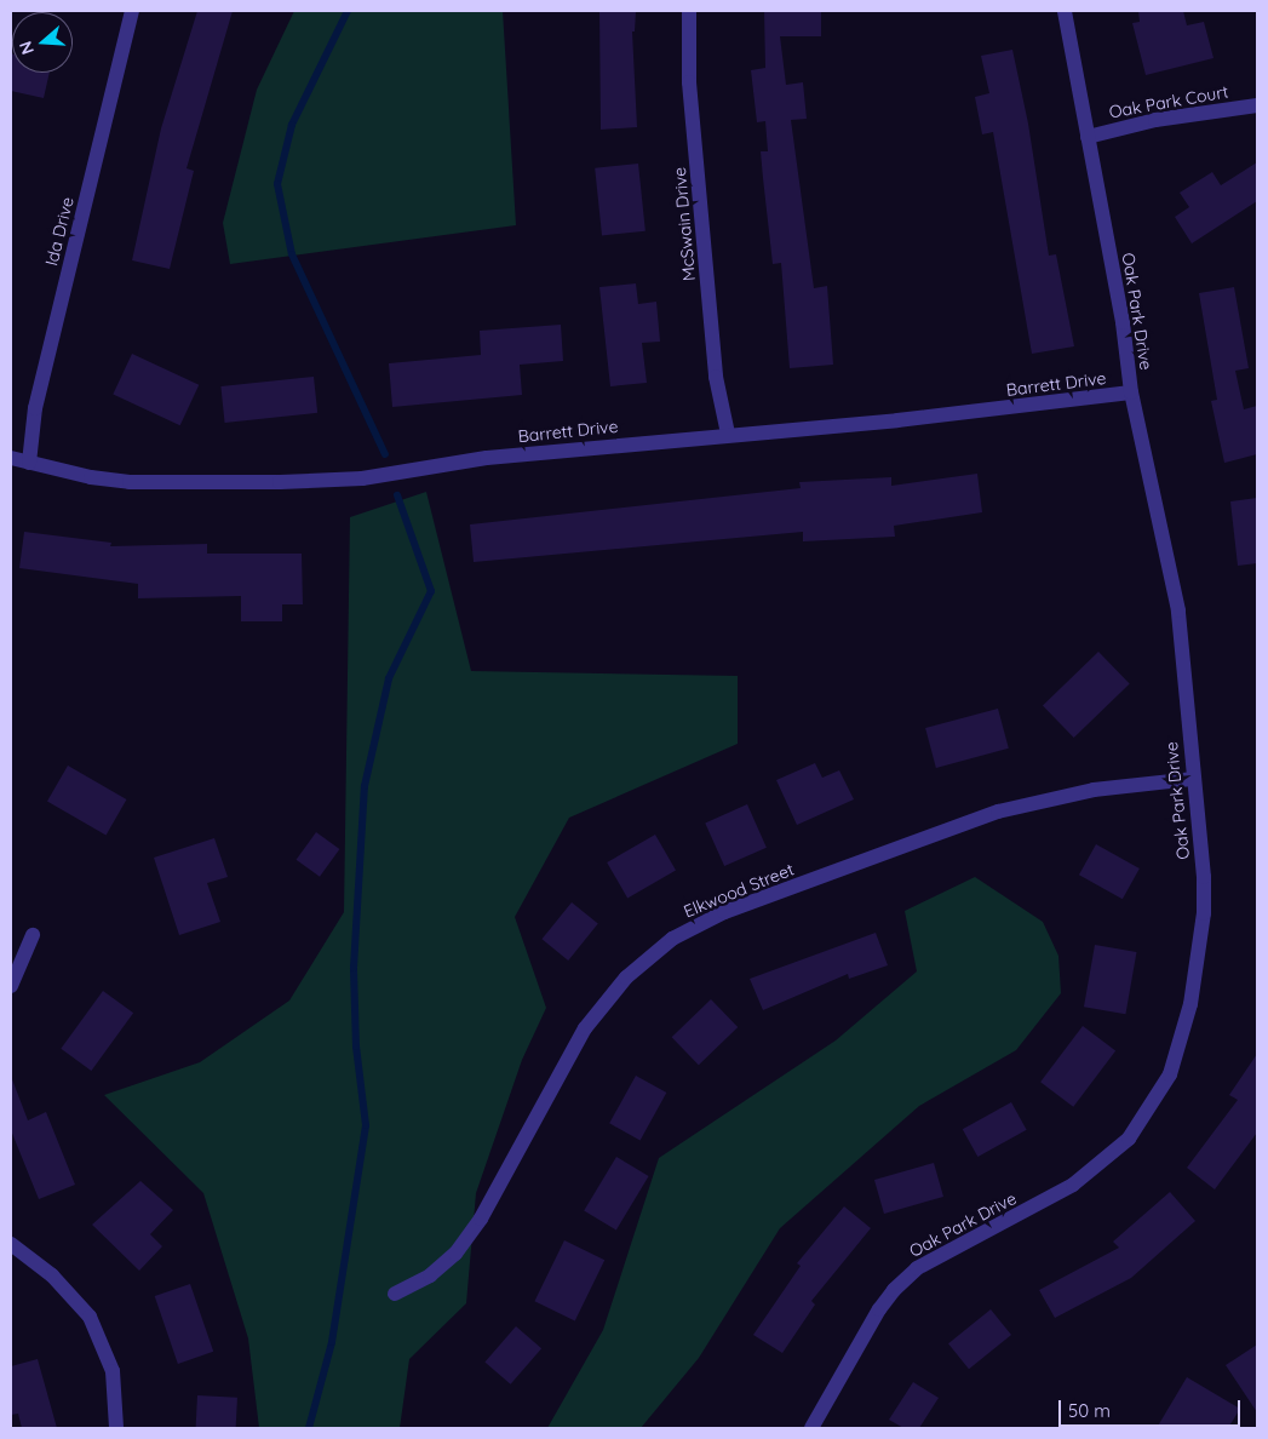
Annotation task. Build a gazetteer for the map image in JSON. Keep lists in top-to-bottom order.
{
  "streets": {
    "street": [
      "Oak Park Court",
      "McSwain Drive",
      "Ida Drive",
      "Oak Park Drive",
      "Barrett Drive",
      "Elkwood Street"
    ]
  },
  "crossings": [
    ["Oak Park Court", "Oak Park Drive"],
    ["McSwain Drive", "Barrett Drive"],
    ["Ida Drive", "Barrett Drive"],
    ["Oak Park Drive", "Barrett Drive"],
    ["Oak Park Drive", "Elkwood Street"]
  ],
  "scale_bar": "50 m",
  "north": "left"
}
